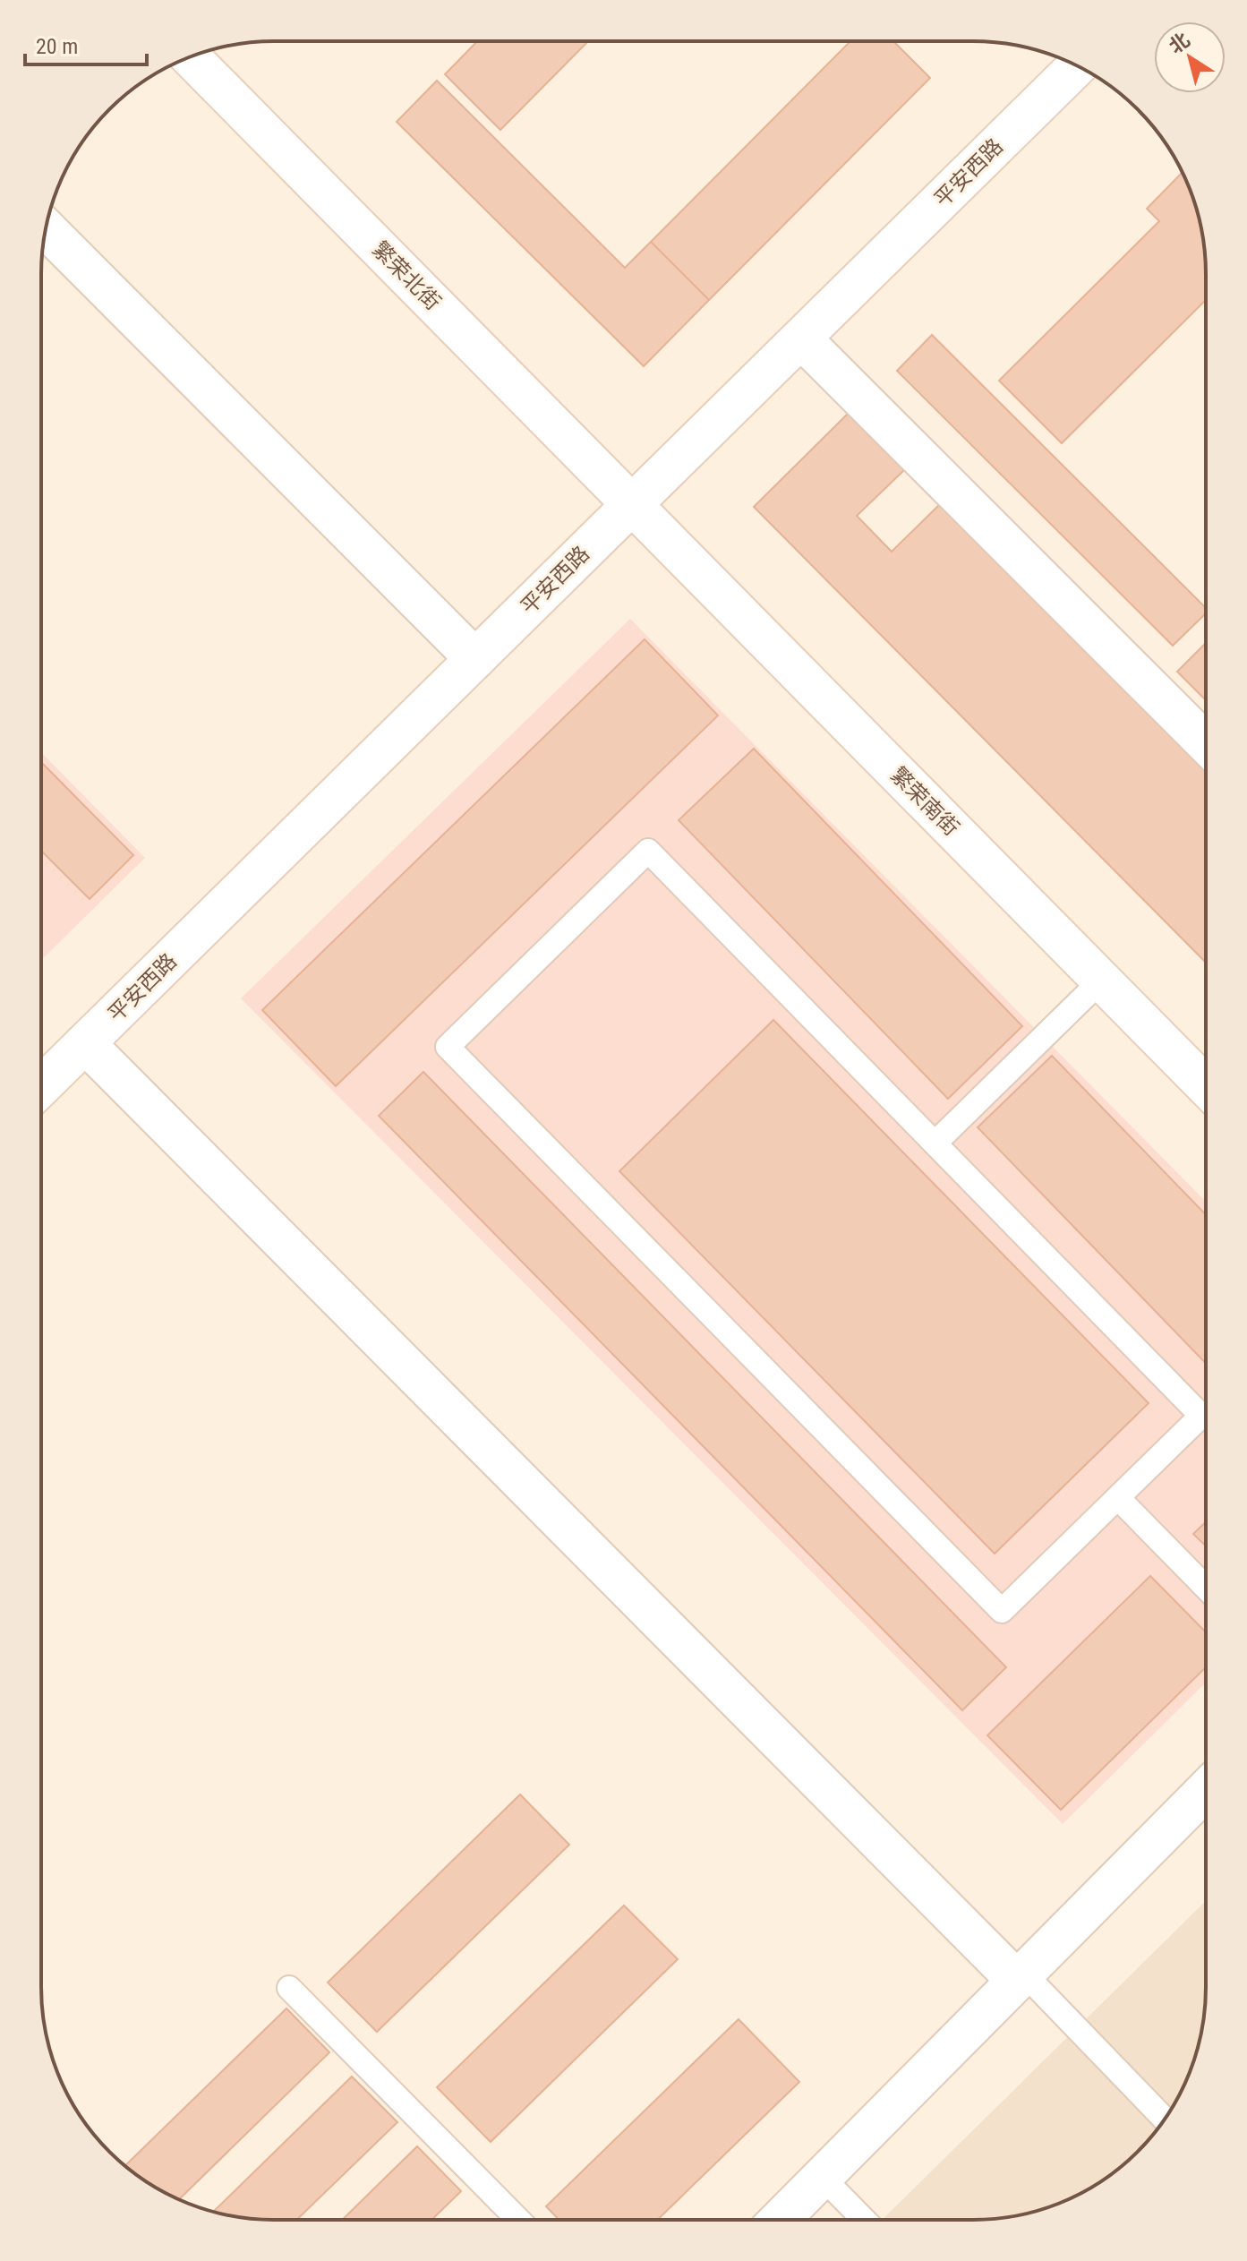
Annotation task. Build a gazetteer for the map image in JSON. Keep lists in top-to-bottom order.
{
  "streets": {
    "street": ["平安西路", "繁荣北街", "繁荣南街"]
  },
  "crossings": [
    ["平安西路", "繁荣北街"],
    ["平安西路", "繁荣南街"],
    ["繁荣北街", "繁荣南街"]
  ],
  "scale_bar": "20 m",
  "north": "top left"
}
